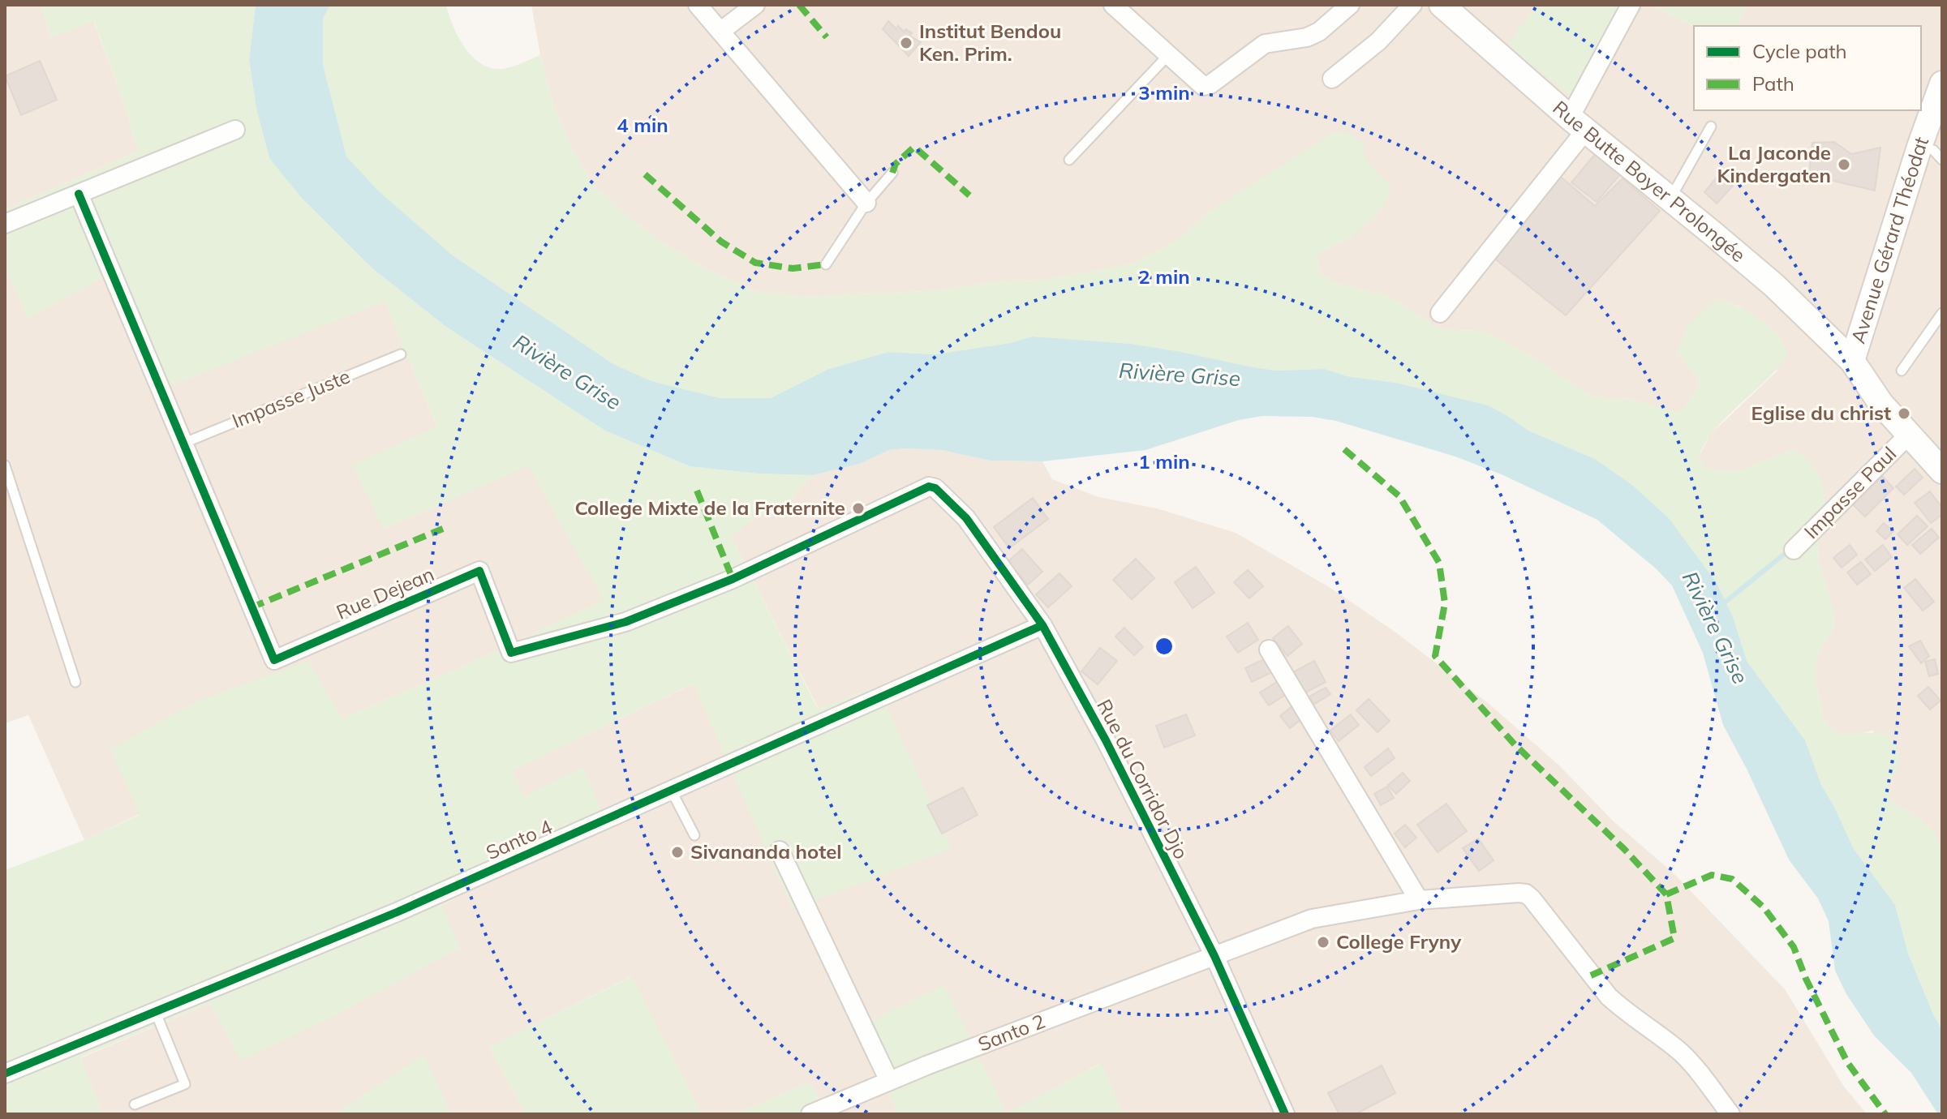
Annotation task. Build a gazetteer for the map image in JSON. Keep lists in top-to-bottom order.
{
  "streets": {
    "street": [
      "Rue Butte Boyer Prolongée",
      "Avenue Gérard Théodat",
      "Impasse Paul",
      "Rue Dejean",
      "Rue du Corridor Djo",
      "Santo 4",
      "Santo 2"
    ],
    "lane": ["Impasse Juste"]
  },
  "crossings": [
    ["Rue Butte Boyer Prolongée", "Avenue Gérard Théodat"],
    ["Rue Butte Boyer Prolongée", "Impasse Paul"],
    ["Impasse Juste", "Rue Dejean"],
    ["Rue Dejean", "Rue du Corridor Djo"],
    ["Rue du Corridor Djo", "Santo 4"],
    ["Rue du Corridor Djo", "Santo 2"]
  ],
  "water": ["Rivière Grise"],
  "places": [
    "Institut Bendou Ken. Prim.",
    "La Jaconde Kindergaten",
    "Eglise du christ",
    "College Mixte de la Fraternite",
    "Sivananda hotel",
    "College Fryny"
  ],
  "legend": ["Cycle path", "Path"],
  "rings": [
    "3 min",
    "4 min",
    "2 min",
    "1 min"
  ]
}
